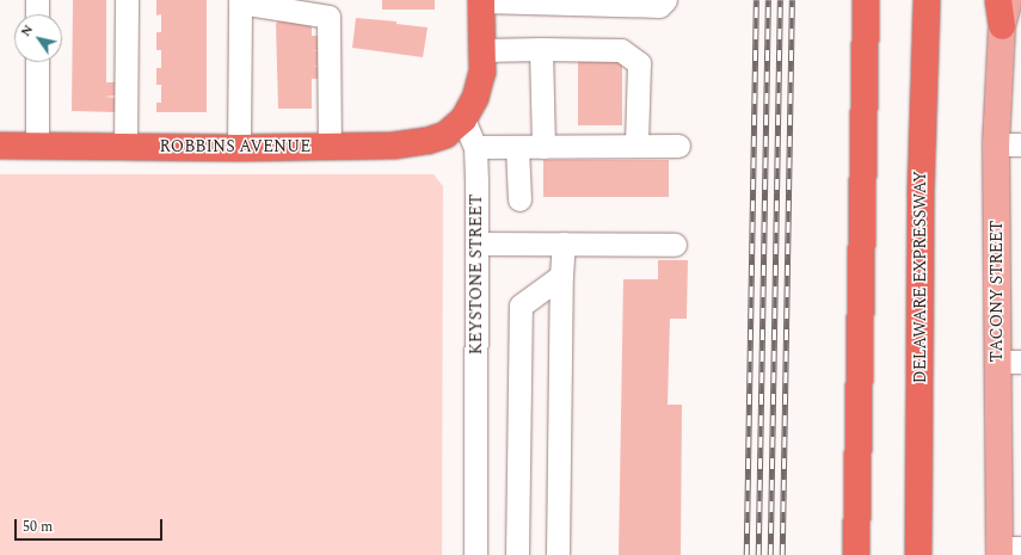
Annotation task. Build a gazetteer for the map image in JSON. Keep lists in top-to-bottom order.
{
  "streets": {
    "highway": ["ROBBINS AVENUE", "DELAWARE EXPRESSWAY"],
    "main road": ["TACONY STREET"],
    "street": ["KEYSTONE STREET"]
  },
  "crossings": [
    ["ROBBINS AVENUE", "KEYSTONE STREET"]
  ],
  "scale_bar": "50 m",
  "north": "top left"
}
